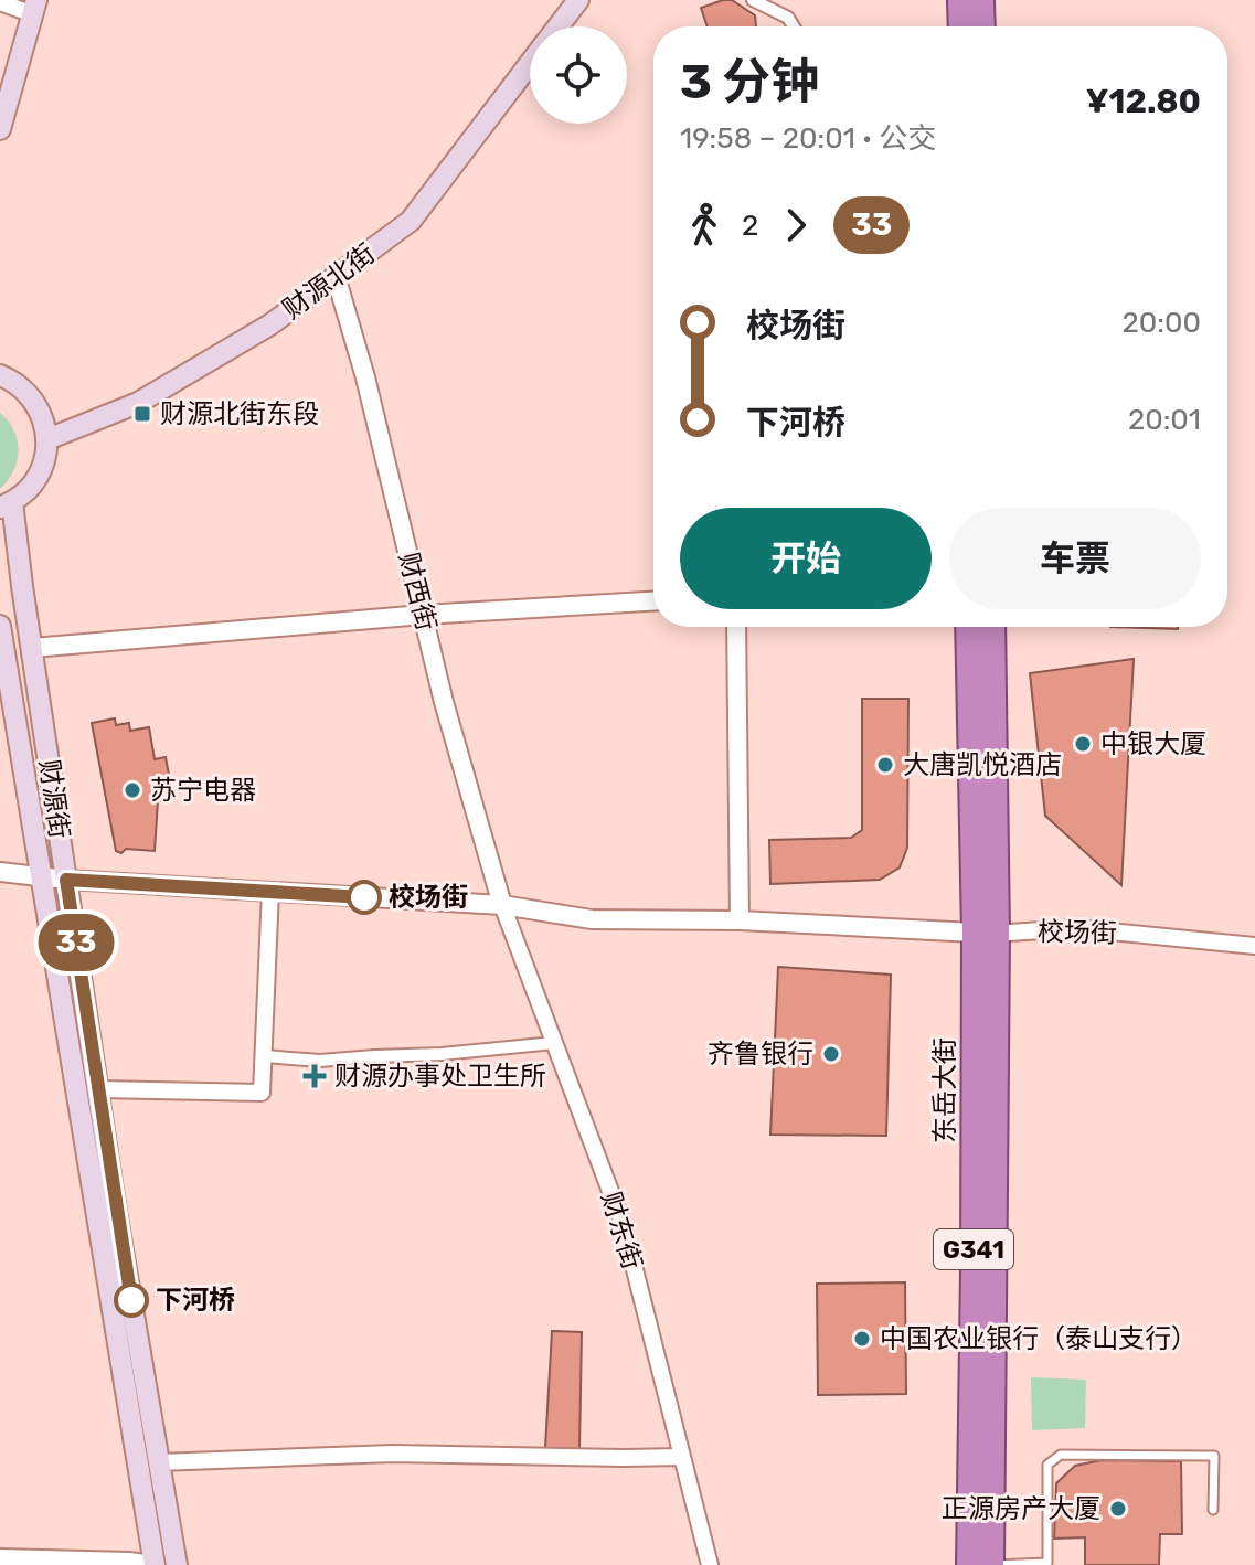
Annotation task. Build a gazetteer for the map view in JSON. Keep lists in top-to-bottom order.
{
  "streets": {
    "highway": ["东岳大街", "G341"],
    "main road": ["财源北街", "财源街"],
    "street": ["财西街", "校场街", "财东街"]
  },
  "crossings": [
    ["财源北街", "财西街"],
    ["财西街", "校场街"],
    ["财西街", "财东街"],
    ["财源街", "校场街"],
    ["校场街", "东岳大街"],
    ["校场街", "财东街"]
  ],
  "places": {
    "transit": ["财源北街东段"],
    "other": [
      "中银大厦",
      "大唐凯悦酒店",
      "苏宁电器",
      "校场街",
      "齐鲁银行",
      "下河桥",
      "中国农业银行（泰山支行）",
      "正源房产大厦"
    ],
    "health": ["财源办事处卫生所"]
  },
  "lines": ["bus line 33"],
  "page": {
    "on_map": "33",
    "heading": ["3 分钟", "19:58 – 20:01 · 公交", "¥12.80"],
    "legs": ["2", "33"],
    "list": [
      {
        "name": "校场街",
        "value": "20:00"
      },
      {
        "name": "下河桥",
        "value": "20:01"
      }
    ],
    "buttons": ["开始", "车票"]
  }
}
